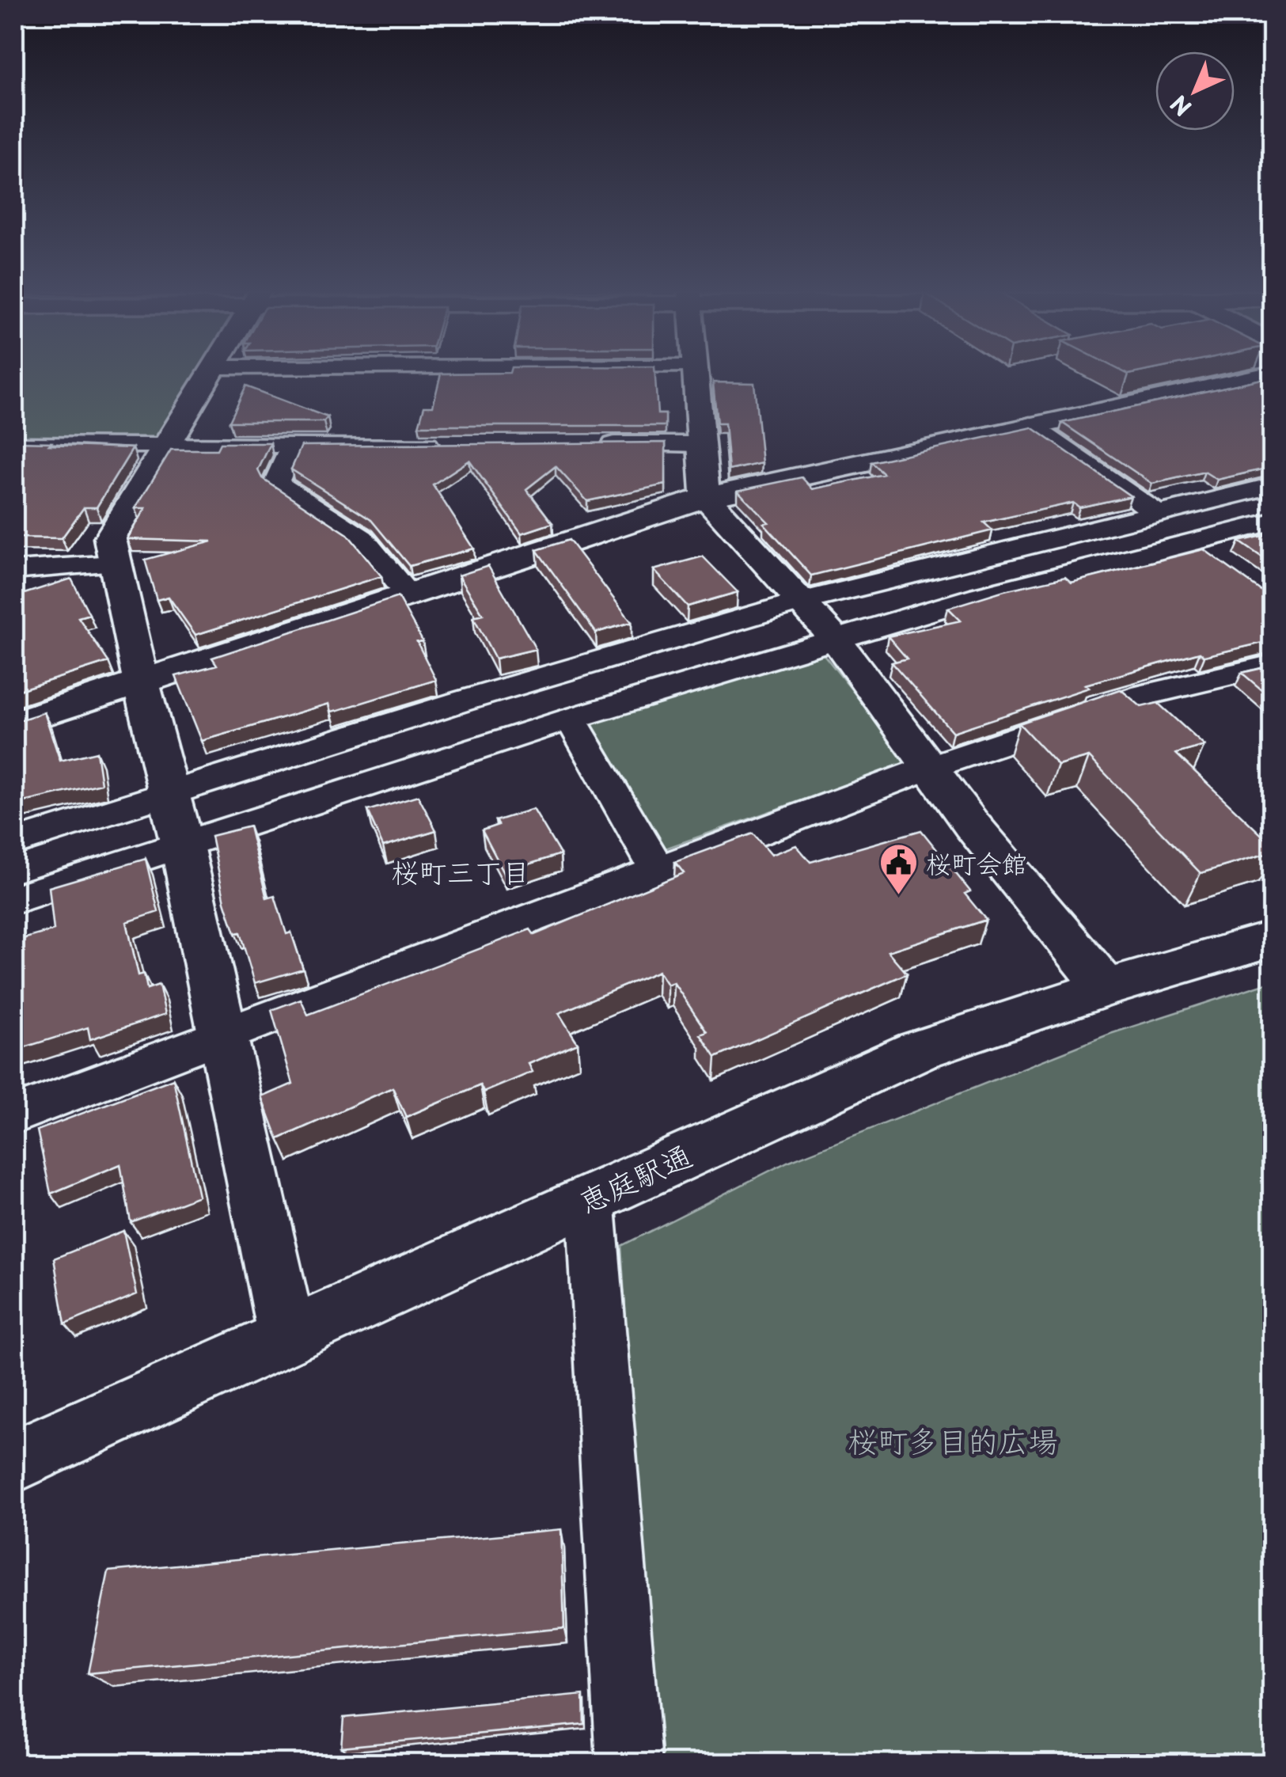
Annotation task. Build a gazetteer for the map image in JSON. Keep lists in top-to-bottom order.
{
  "streets": {
    "street": ["恵庭駅通"]
  },
  "districts": ["桜町三丁目"],
  "parks": ["桜町多目的広場"],
  "places": {
    "public building": ["桜町会館"]
  },
  "north": "bottom left"
}
